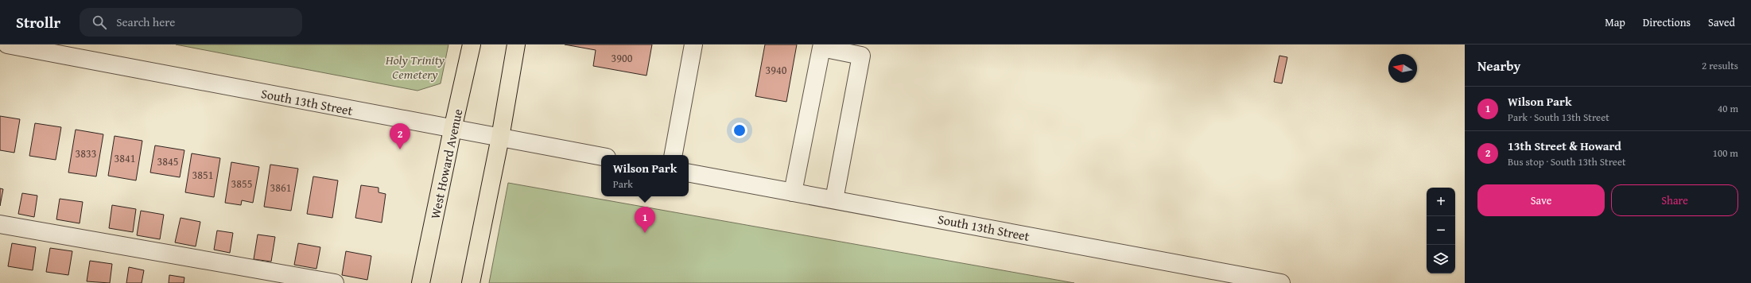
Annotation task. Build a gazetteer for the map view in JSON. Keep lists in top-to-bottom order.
{
  "streets": {
    "main road": ["West Howard Avenue"],
    "street": ["South 13th Street"]
  },
  "crossings": [
    ["South 13th Street", "West Howard Avenue"]
  ],
  "parks": ["Holy Trinity Cemetery"],
  "house_numbers": [
    "3900",
    "3940",
    "3833",
    "3841",
    "3845",
    "3851",
    "3855",
    "3861"
  ],
  "north": "left",
  "page": {
    "header": "Strollr",
    "search": "Search here",
    "nav": ["Map", "Directions", "Saved"],
    "heading": ["Nearby", "2 results"],
    "list": [
      {
        "mark": "1",
        "name": "Wilson Park",
        "note": "Park · South 13th Street",
        "value": "40 m"
      },
      {
        "mark": "2",
        "name": "13th Street & Howard",
        "note": "Bus stop · South 13th Street",
        "value": "100 m"
      }
    ],
    "pins": ["2", "1"],
    "popup": ["Wilson Park", "Park"],
    "buttons": ["Save", "Share"],
    "map_buttons": ["+", "−"]
  }
}
